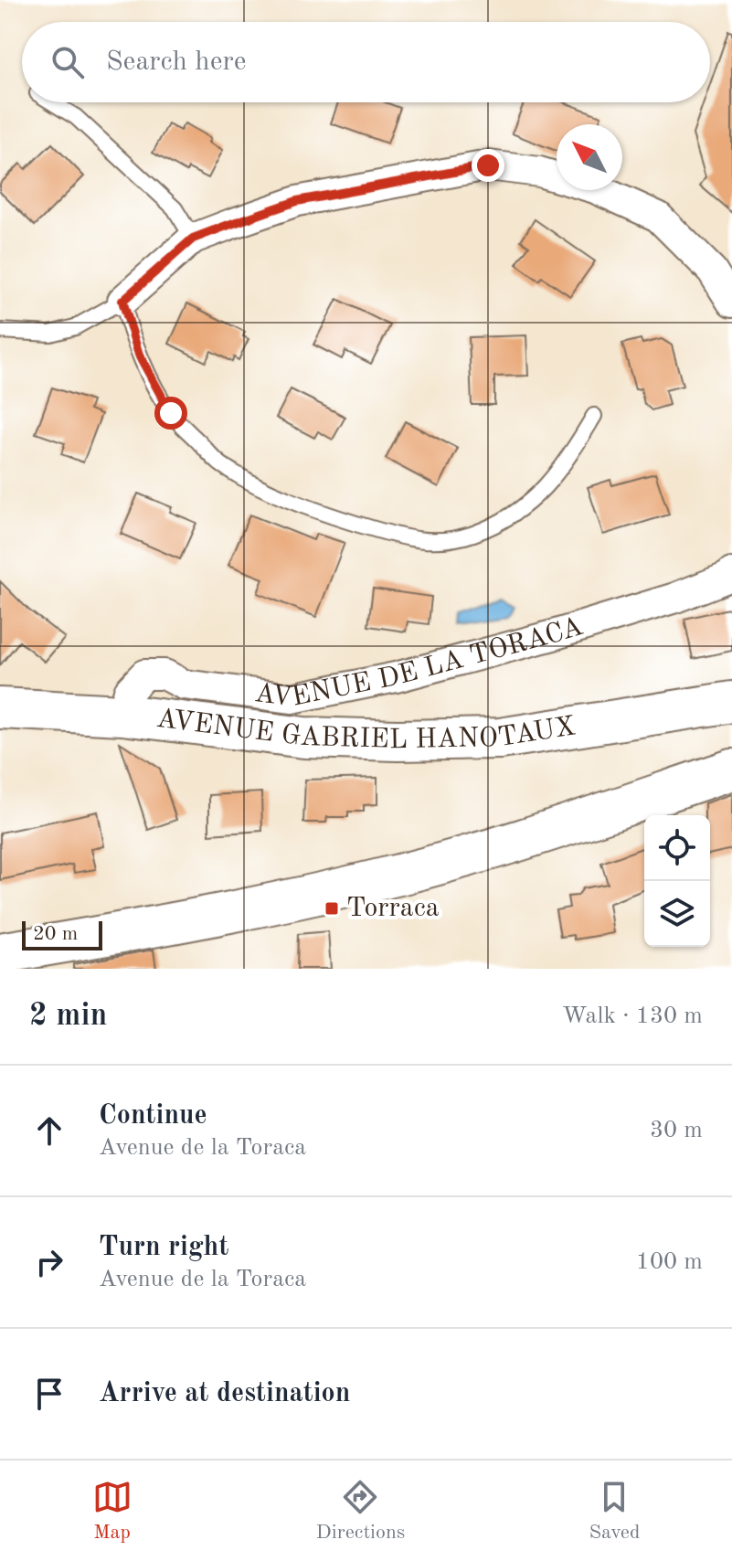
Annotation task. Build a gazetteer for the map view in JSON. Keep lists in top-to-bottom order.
{
  "streets": {
    "main road": ["AVENUE GABRIEL HANOTAUX"],
    "street": ["AVENUE DE LA TORACA"]
  },
  "crossings": [
    ["AVENUE DE LA TORACA", "AVENUE GABRIEL HANOTAUX"]
  ],
  "places": {
    "transit": ["Torraca"]
  },
  "scale_bar": "20 m",
  "north": "top left",
  "page": {
    "search": "Search here",
    "scale": "20 m",
    "heading": ["2 min", "Walk · 130 m"],
    "list": [
      ["Continue", "Avenue de la Toraca", "30 m"],
      ["Turn right", "Avenue de la Toraca", "100 m"],
      "Arrive at destination"
    ],
    "nav": ["Map", "Directions", "Saved"]
  }
}
